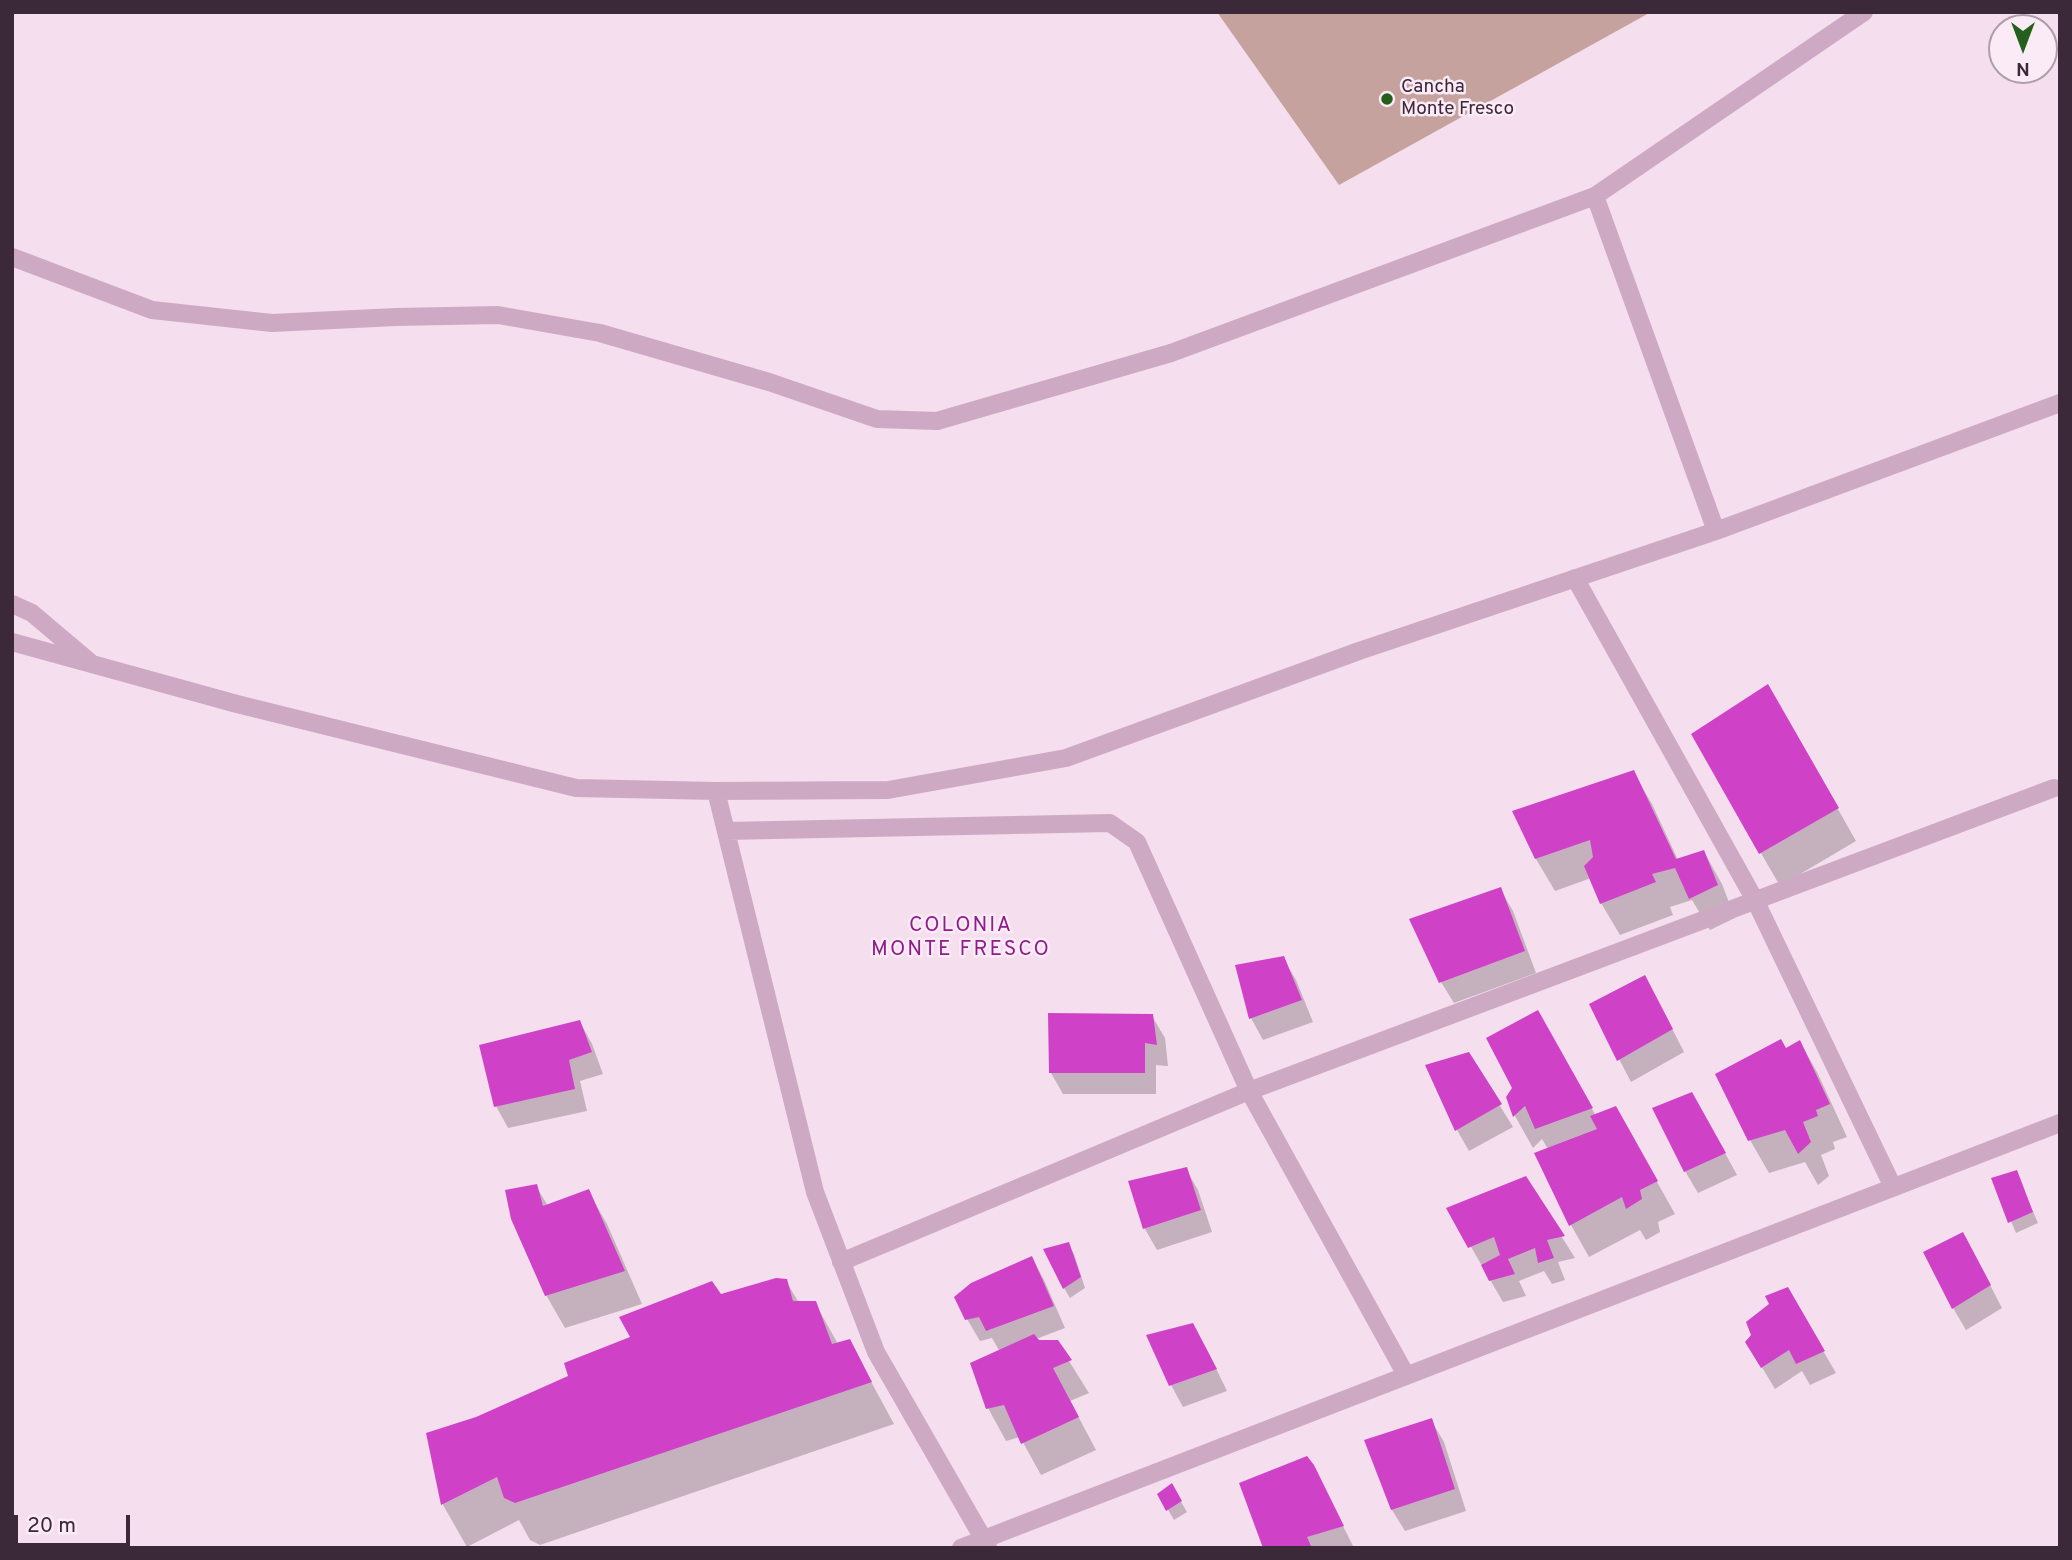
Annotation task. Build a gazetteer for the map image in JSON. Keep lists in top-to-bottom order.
{
  "districts": ["COLONIA MONTE FRESCO"],
  "places": ["Cancha Monte Fresco"],
  "scale_bar": "20 m",
  "north": "bottom"
}
